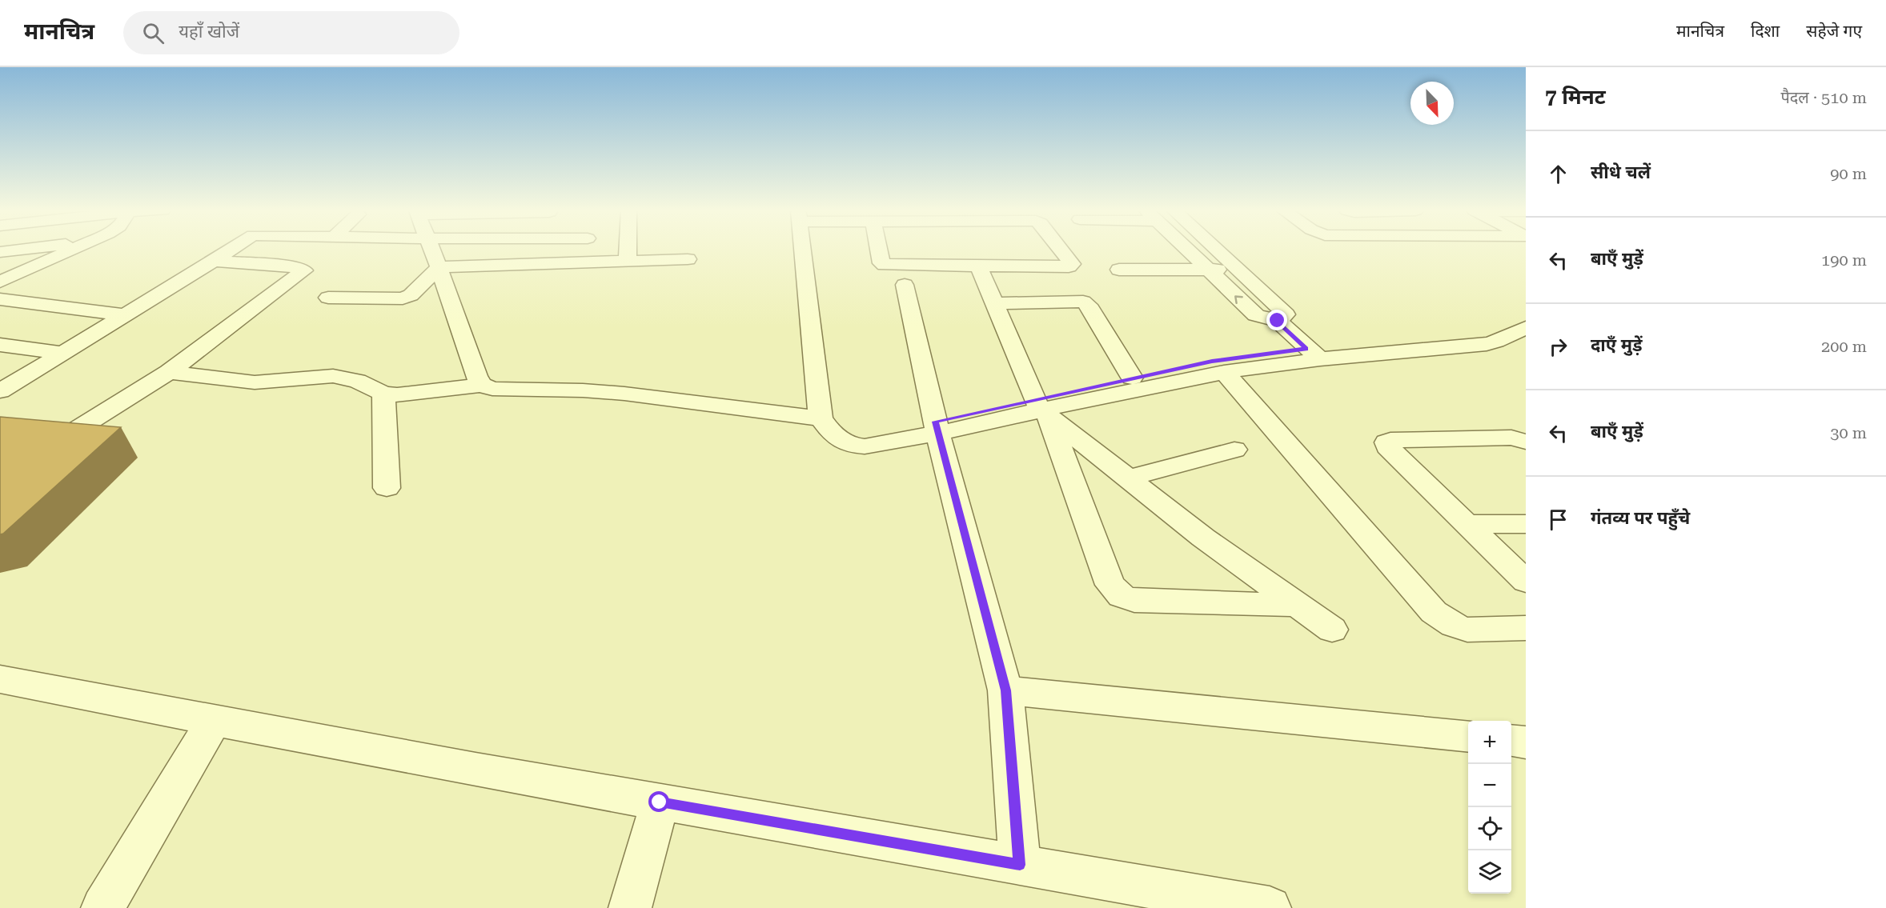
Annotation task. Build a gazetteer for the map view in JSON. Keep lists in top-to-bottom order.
{
  "north": "bottom right",
  "page": {
    "header": "मानचित्र",
    "search": "यहाँ खोजें",
    "nav": ["मानचित्र", "दिशा", "सहेजे गए"],
    "heading": ["7 मिनट", "पैदल · 510 m"],
    "list": [
      ["सीधे चलें", "90 m"],
      ["बाएँ मुड़ें", "190 m"],
      ["दाएँ मुड़ें", "200 m"],
      ["बाएँ मुड़ें", "30 m"],
      "गंतव्य पर पहुँचे"
    ],
    "map_buttons": ["+", "−"]
  }
}
